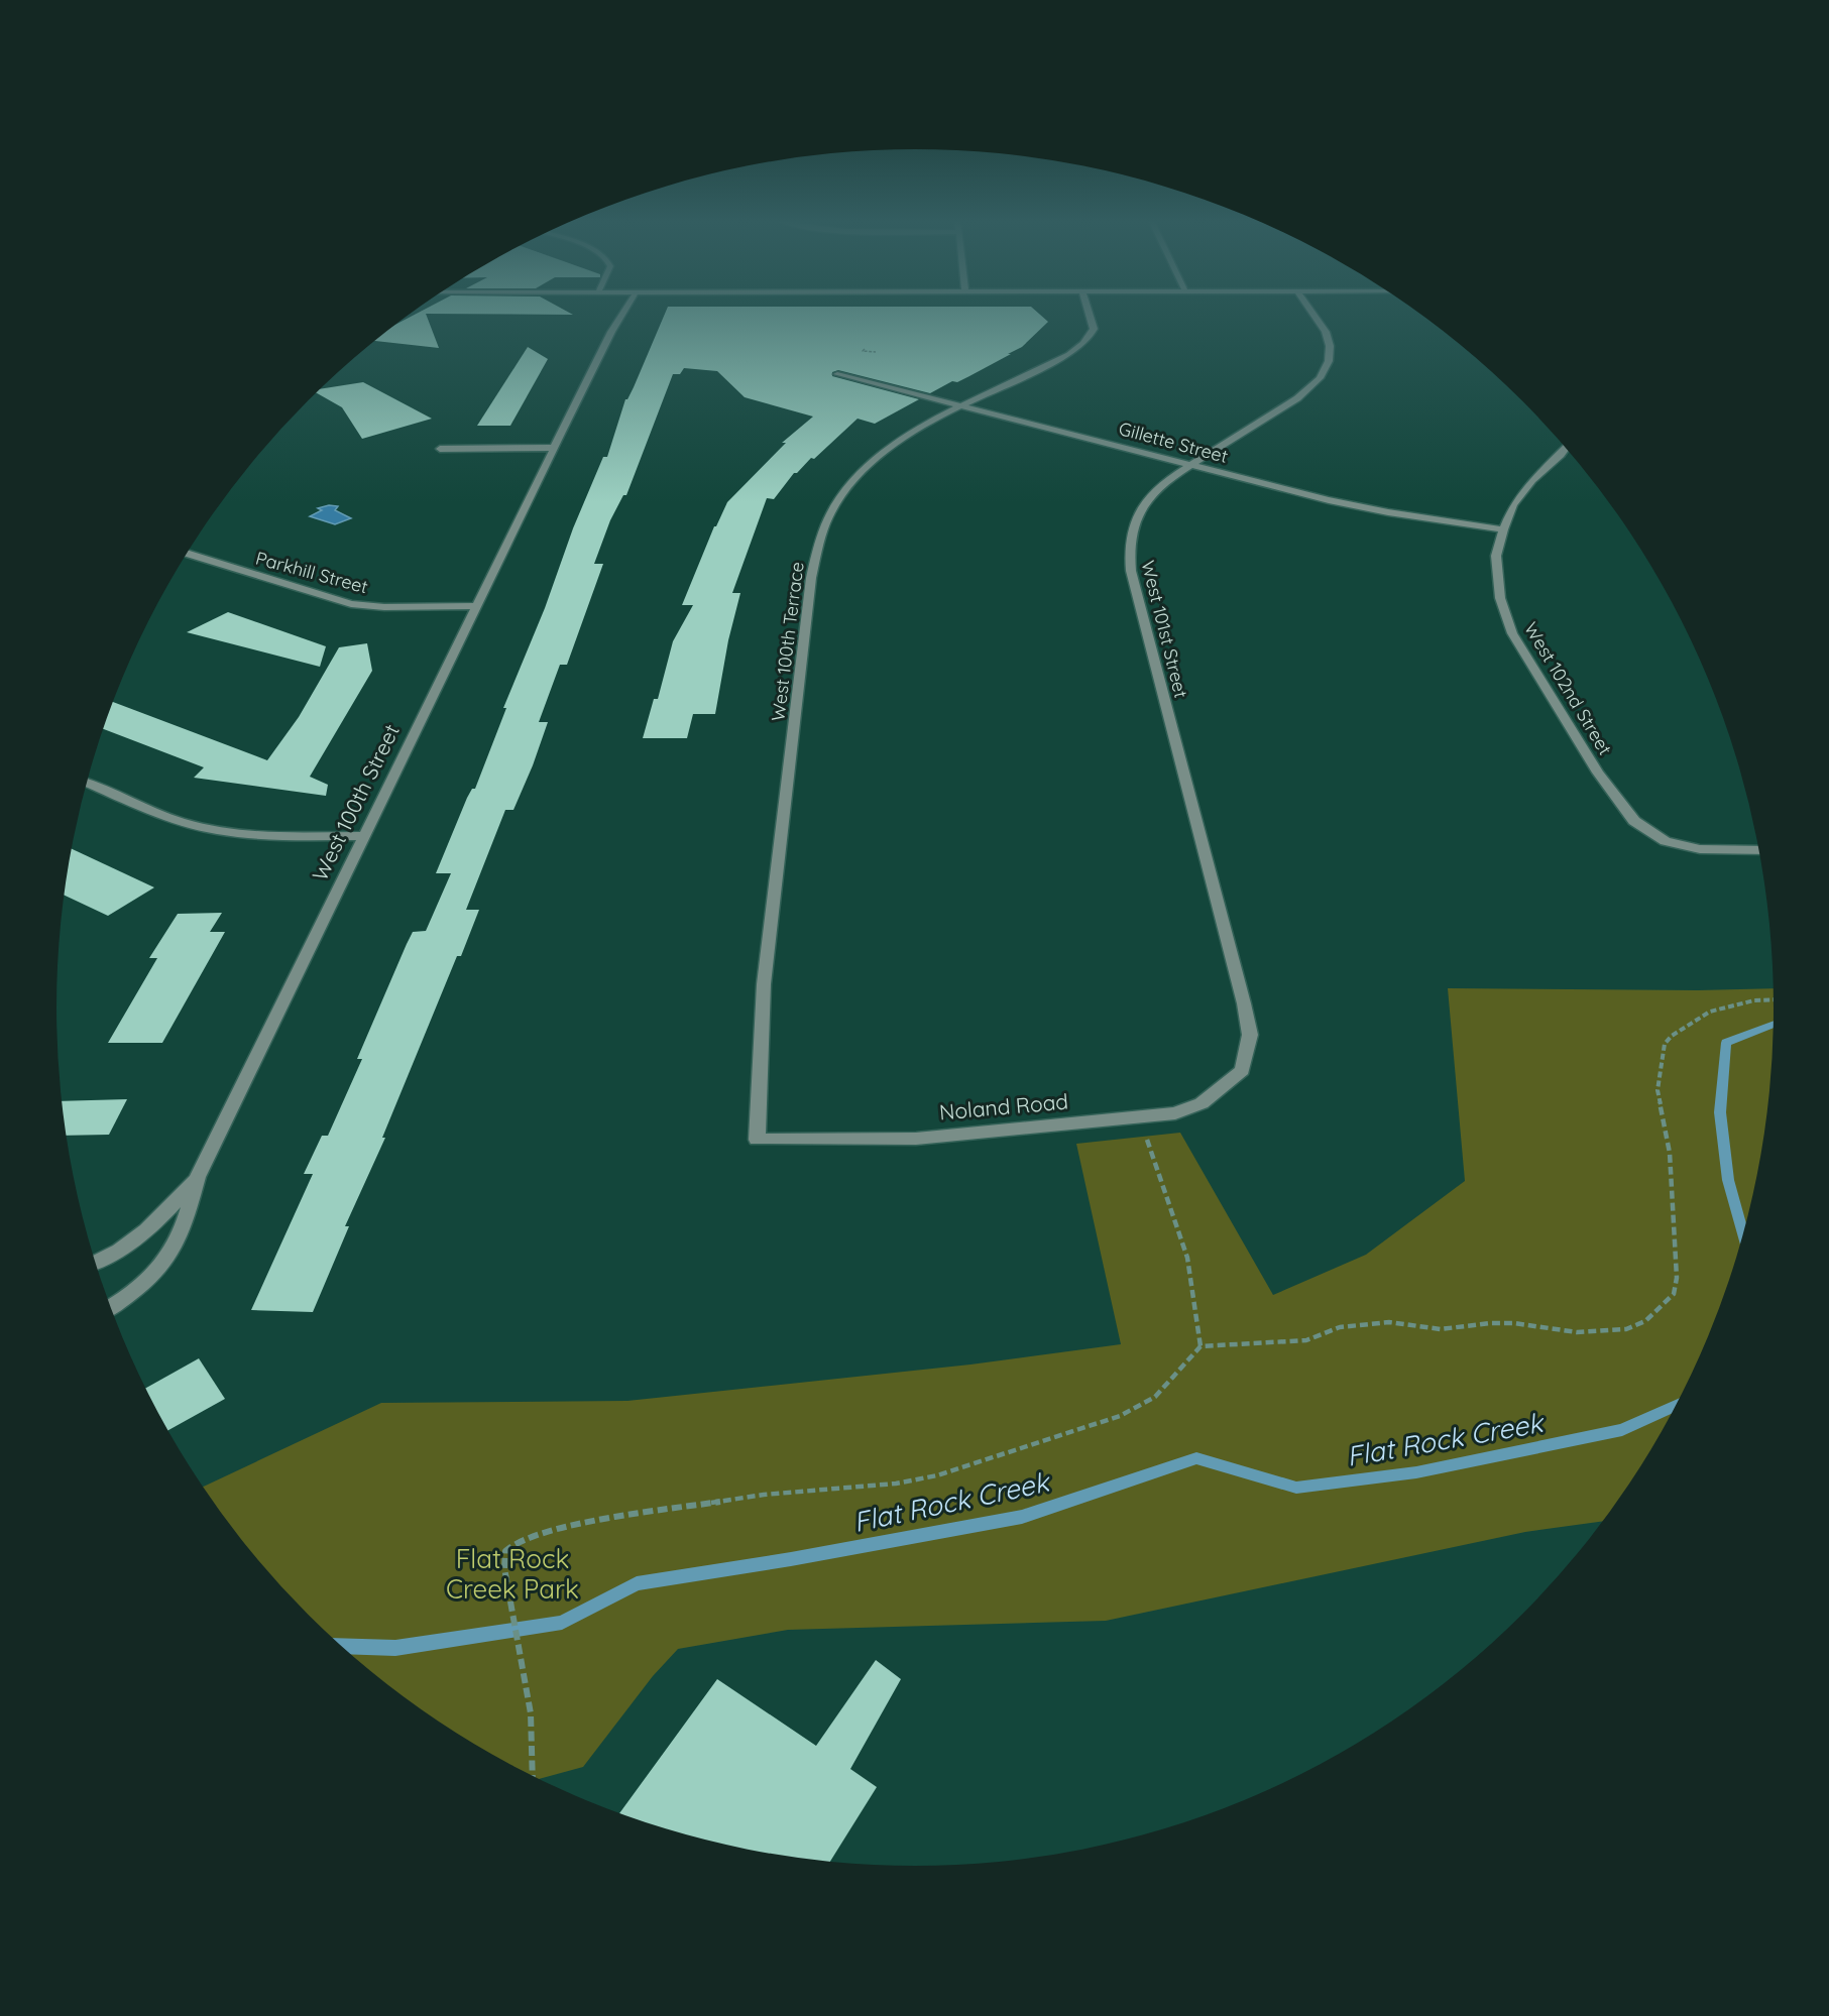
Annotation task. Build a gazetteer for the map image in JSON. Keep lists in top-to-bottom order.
{
  "streets": {
    "street": [
      "Gillette Street",
      "Parkhill Street",
      "West 101st Street",
      "West 100th Terrace",
      "West 102nd Street",
      "West 100th Street",
      "Noland Road"
    ]
  },
  "crossings": [
    ["Gillette Street", "West 101st Street"],
    ["Gillette Street", "West 100th Terrace"],
    ["Gillette Street", "West 102nd Street"],
    ["Parkhill Street", "West 100th Street"],
    ["West 101st Street", "Noland Road"],
    ["West 100th Terrace", "Noland Road"]
  ],
  "water": ["Flat Rock Creek"],
  "parks": ["Flat Rock Creek Park"]
}
